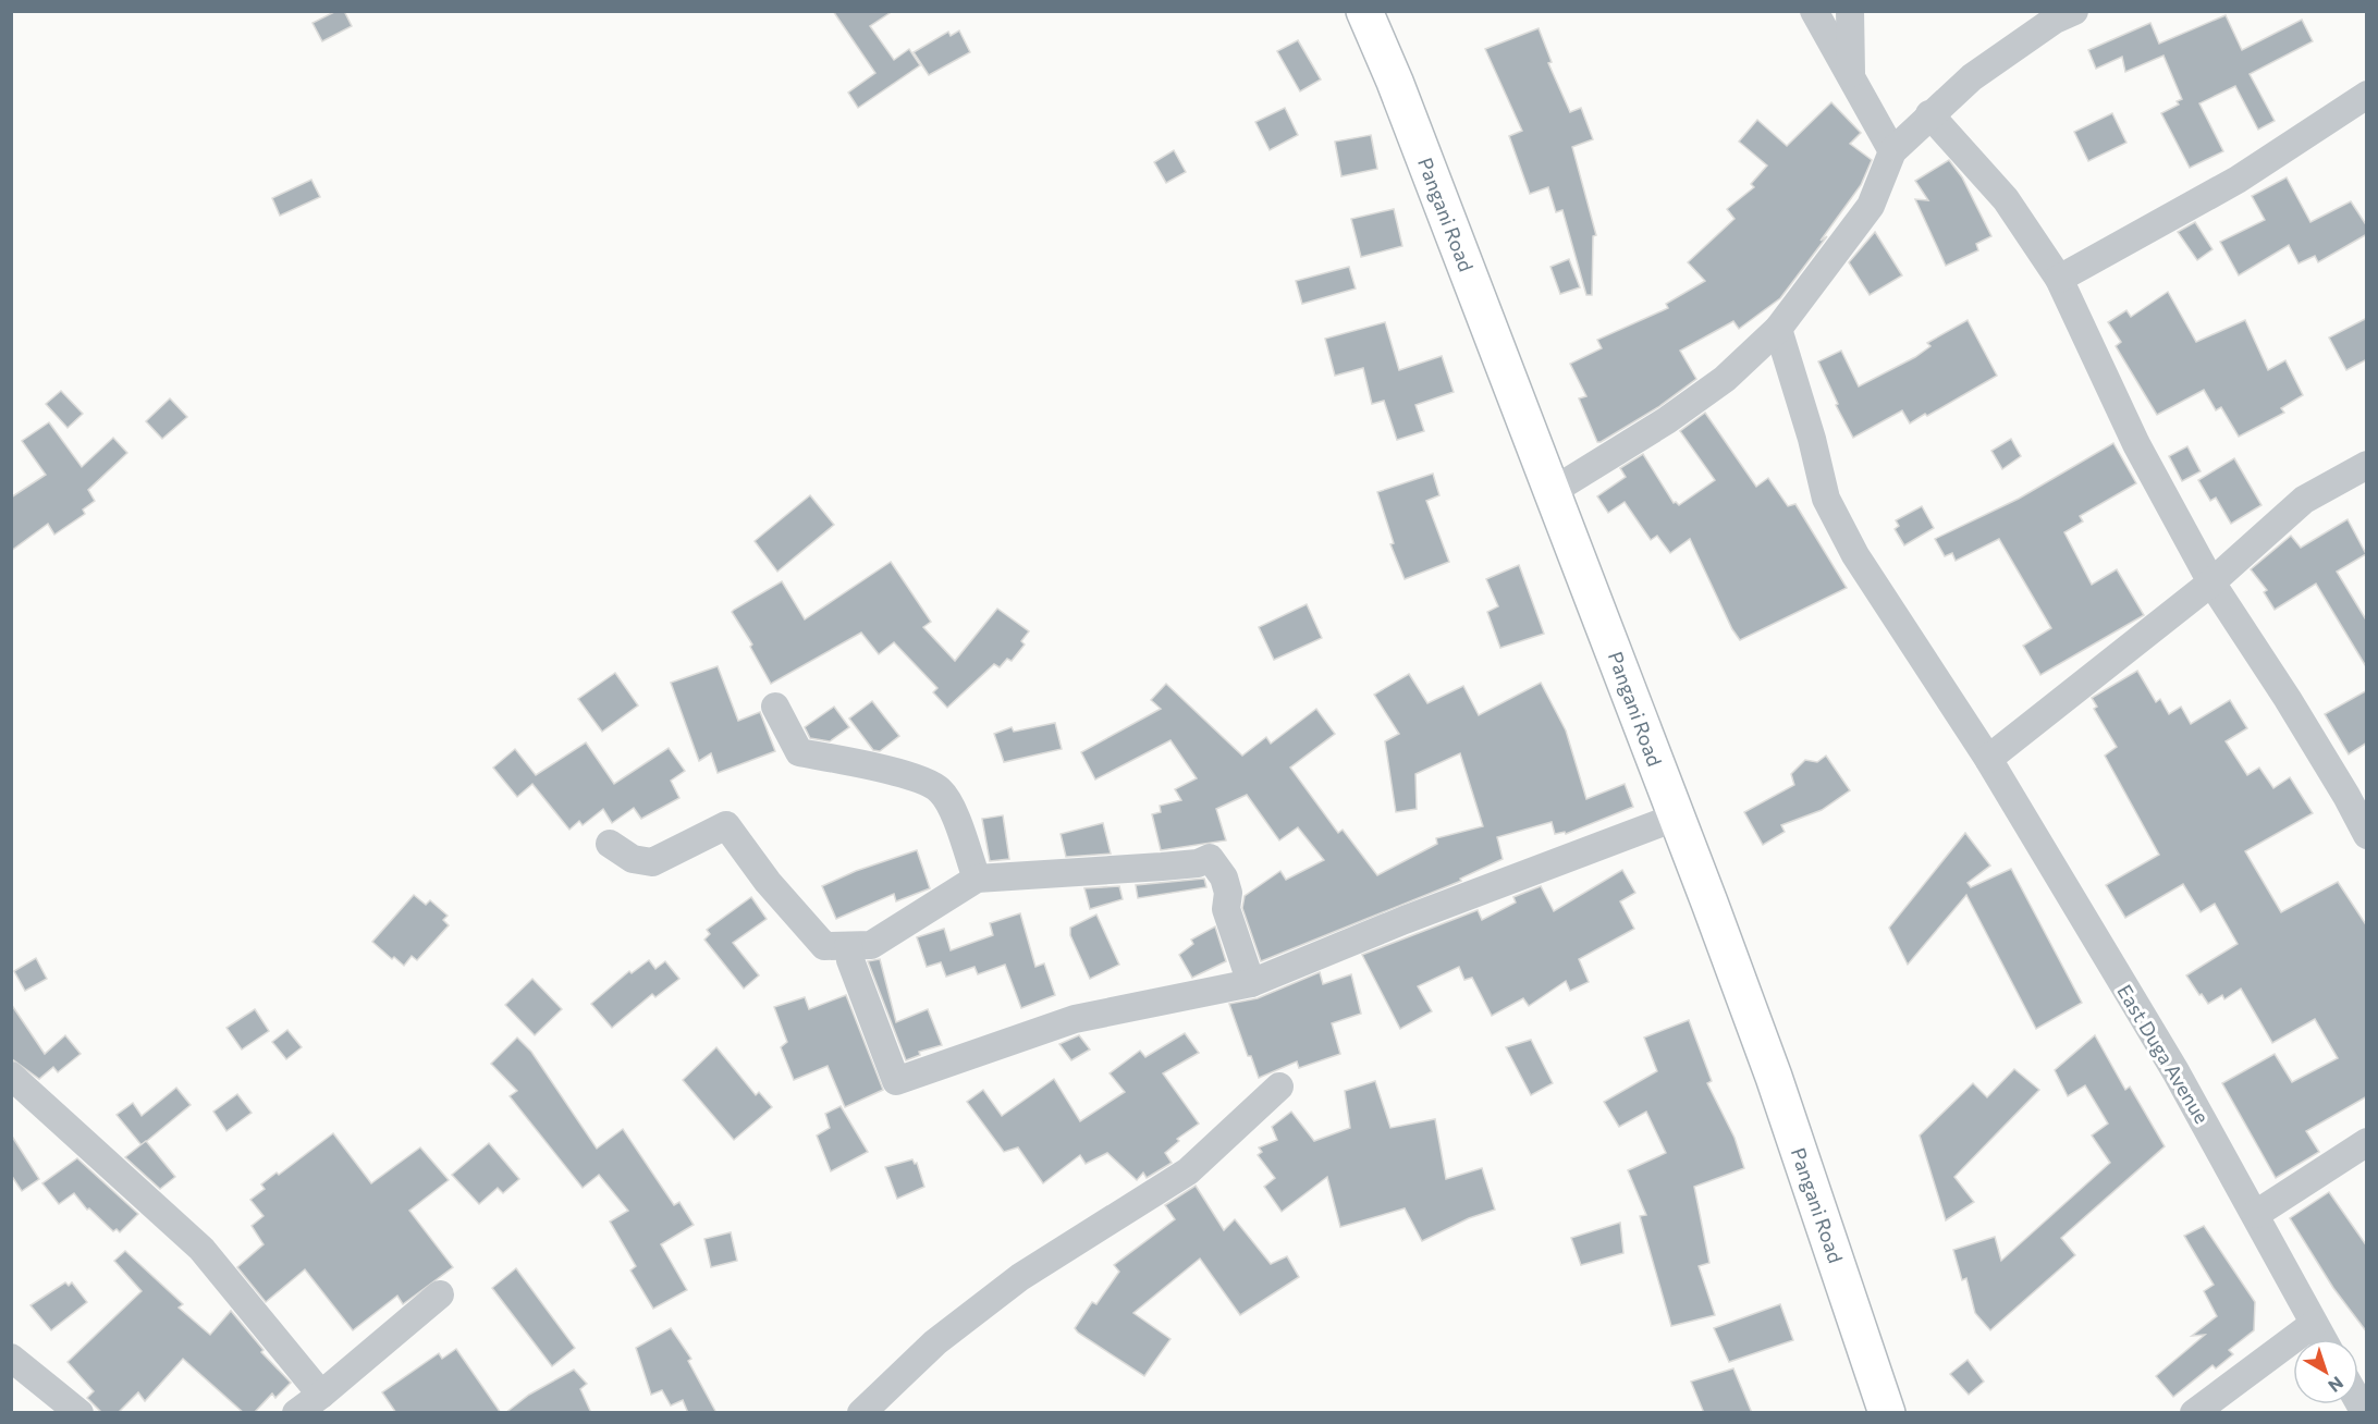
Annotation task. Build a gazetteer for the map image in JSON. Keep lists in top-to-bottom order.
{
  "streets": {
    "main road": ["Pangani Road"],
    "street": ["East Duga Avenue"]
  },
  "north": "bottom right"
}
